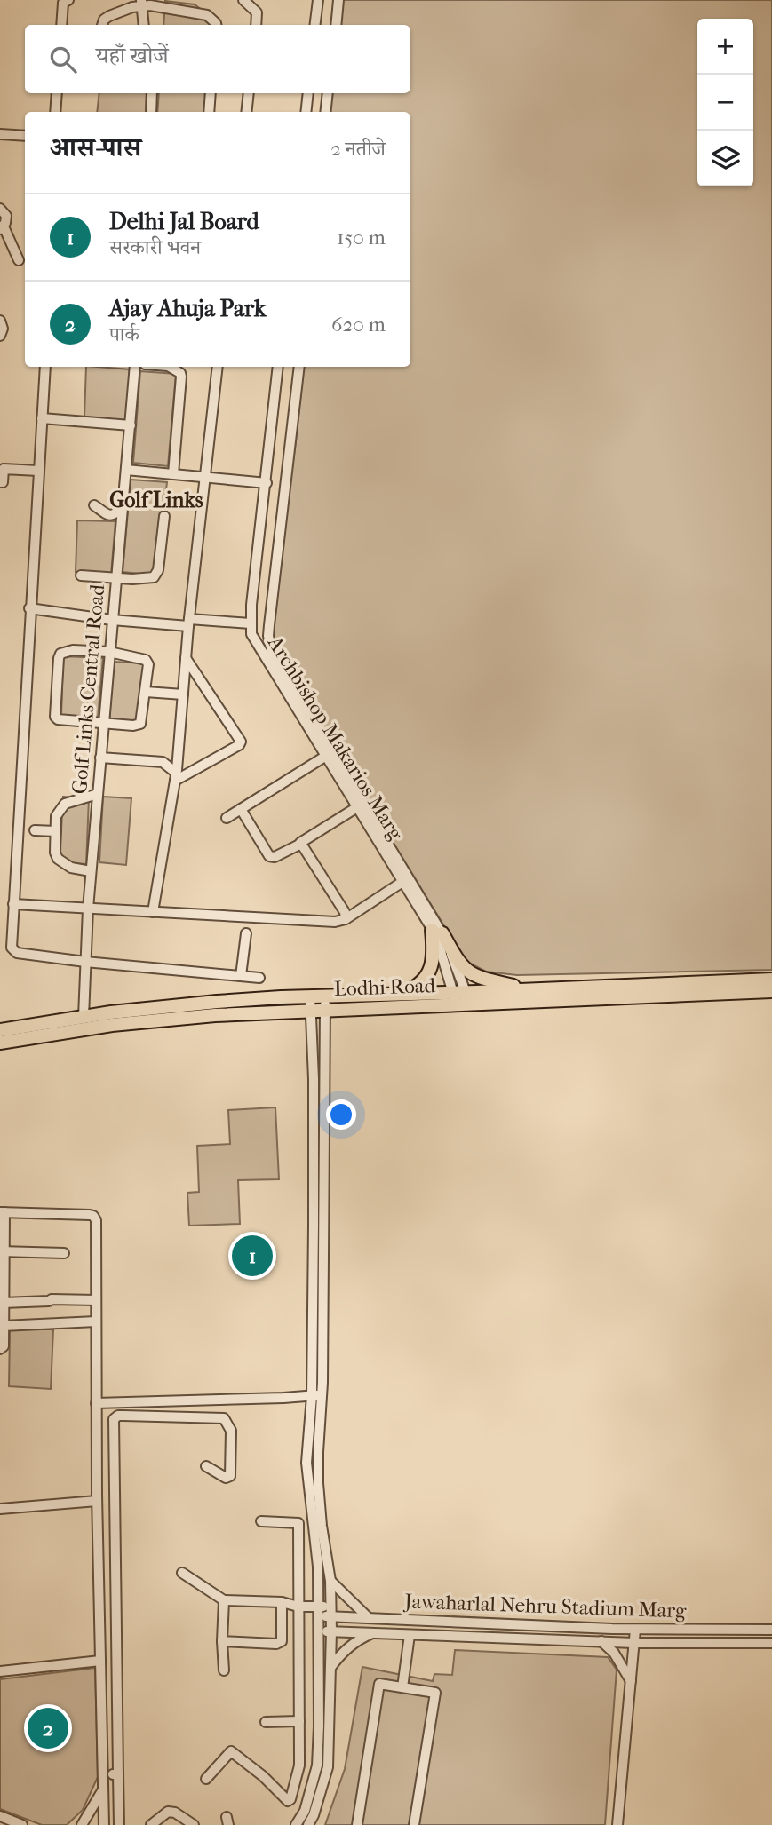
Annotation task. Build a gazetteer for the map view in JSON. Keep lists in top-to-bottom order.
{
  "streets": {
    "main road": ["Lodhi Road"],
    "street": ["Golf Links Central Road", "Archbishop Makarios Marg", "Jawaharlal Nehru Stadium Marg"]
  },
  "crossings": [
    ["Golf Links Central Road", "Lodhi Road"],
    ["Archbishop Makarios Marg", "Lodhi Road"]
  ],
  "districts": ["Golf Links"],
  "page": {
    "map_buttons": ["+", "−"],
    "search": "यहाँ खोजें",
    "heading": ["आस-पास", "2 नतीजे"],
    "list": [
      {
        "mark": "1",
        "name": "Delhi Jal Board",
        "note": "सरकारी भवन",
        "value": "150 m"
      },
      {
        "mark": "2",
        "name": "Ajay Ahuja Park",
        "note": "पार्क",
        "value": "620 m"
      }
    ],
    "pins": ["1", "2"]
  }
}
